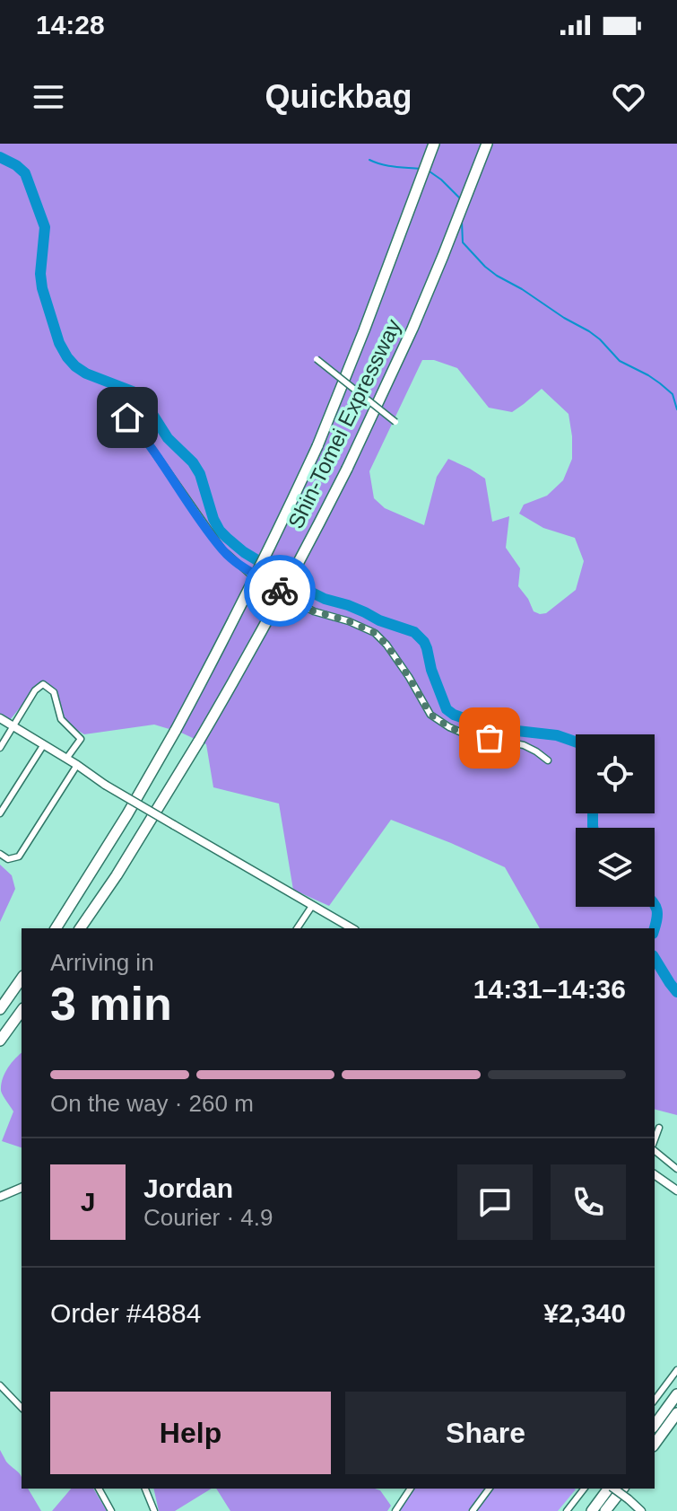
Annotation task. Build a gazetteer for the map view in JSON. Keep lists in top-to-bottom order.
{
  "streets": {
    "highway": ["Shin-Tomei Expressway"]
  },
  "page": {
    "status": "14:28",
    "header": "Quickbag",
    "heading": ["3 min", "Arriving in", "14:31–14:36"],
    "panel": [
      "Jordan",
      "Courier · 4.9",
      "Order #4884",
      "¥2,340"
    ],
    "bar": "On the way · 260 m",
    "round": "J",
    "buttons": ["Help", "Share"]
  }
}
